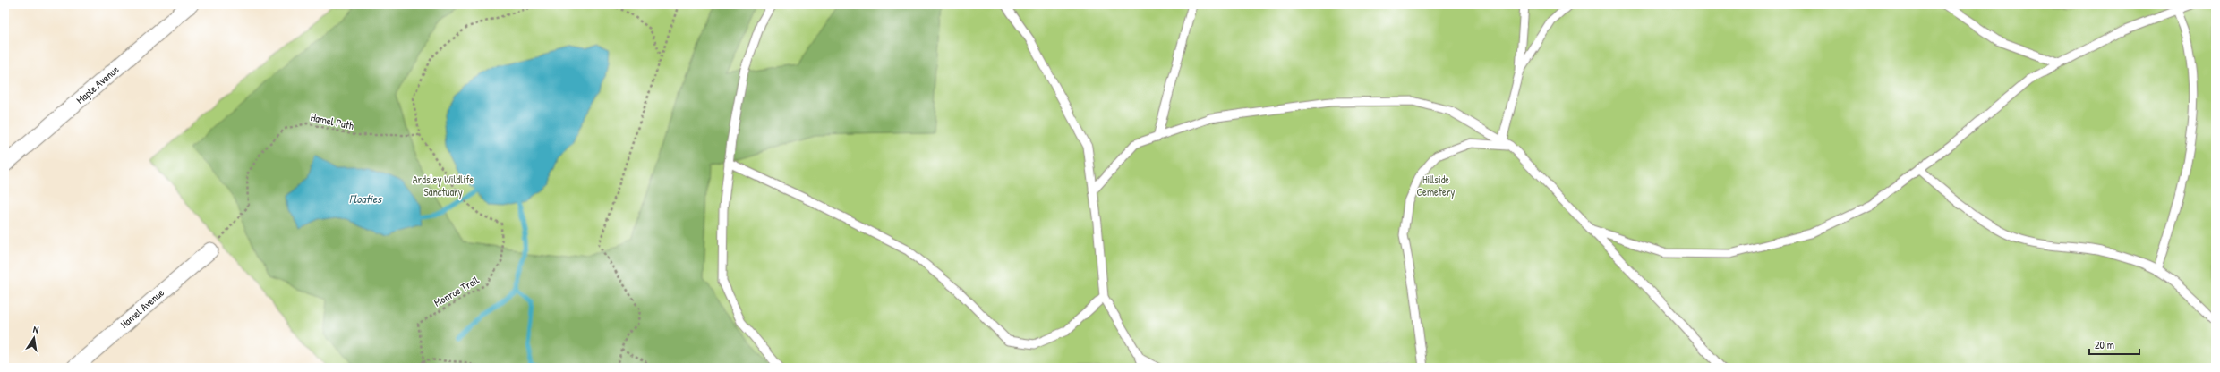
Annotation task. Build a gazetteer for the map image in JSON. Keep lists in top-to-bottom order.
{
  "streets": {
    "street": ["Maple Avenue", "Hamel Avenue"],
    "path": ["Hamel Path", "Monroe Trail"]
  },
  "crossings": [
    ["Hamel Path", "Monroe Trail"],
    ["Hamel Path", "Hamel Avenue"]
  ],
  "water": ["Floaties"],
  "parks": ["Ardsley Wildlife Sanctuary", "Hillside Cemetery"],
  "scale_bar": "20 m",
  "north": "top"
}
